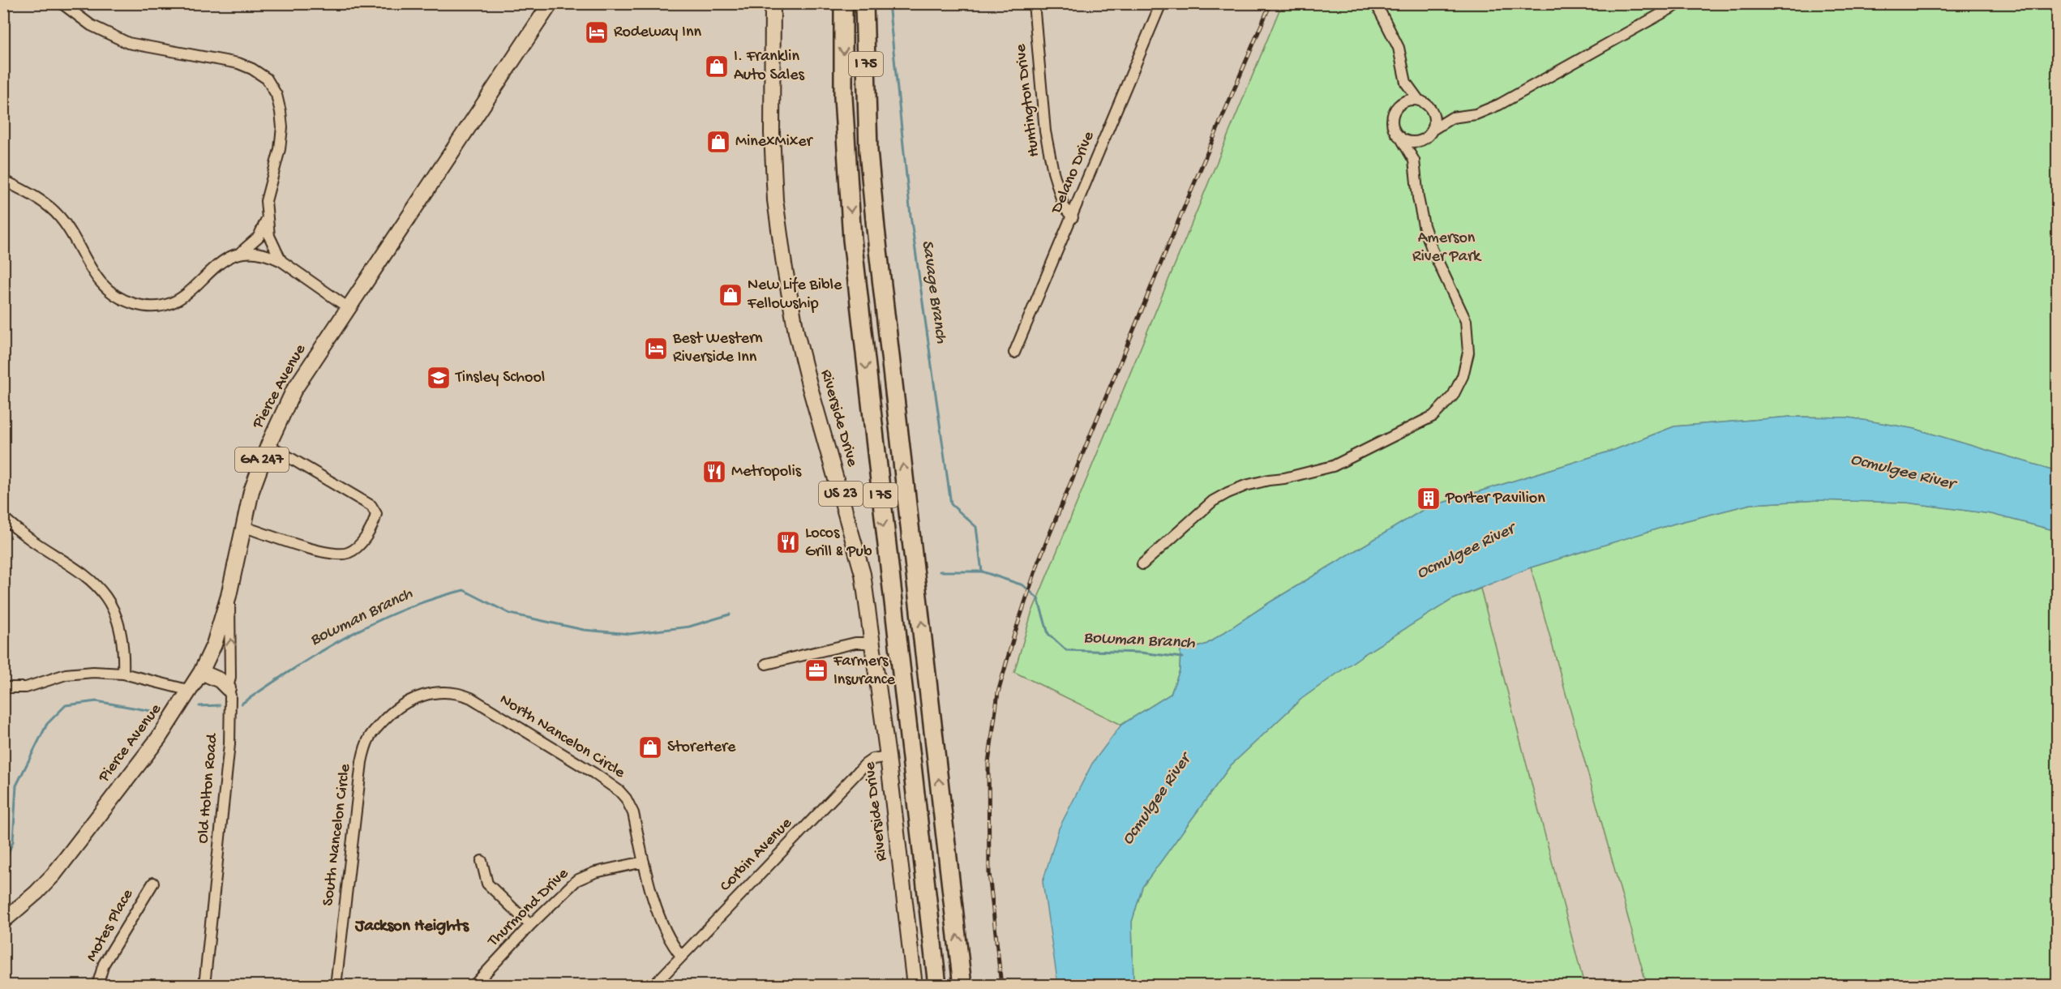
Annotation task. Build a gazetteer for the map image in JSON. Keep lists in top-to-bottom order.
{
  "streets": {
    "highway": ["I 75"],
    "main road": [
      "Pierce Avenue",
      "Riverside Drive",
      "GA 247",
      "US 23"
    ],
    "street": [
      "Huntington Drive",
      "Delano Drive",
      "North Nancelon Circle",
      "Old Holton Road",
      "South Nancelon Circle",
      "Corbin Avenue",
      "Thurmond Drive",
      "Motes Place"
    ]
  },
  "crossings": [
    ["Huntington Drive", "Delano Drive"],
    ["Pierce Avenue", "Old Holton Road"],
    ["Riverside Drive", "Corbin Avenue"],
    ["North Nancelon Circle", "South Nancelon Circle"],
    ["North Nancelon Circle", "Corbin Avenue"],
    ["North Nancelon Circle", "Thurmond Drive"]
  ],
  "districts": ["Jackson Heights"],
  "water": ["Savage Branch", "Ocmulgee River", "Bowman Branch"],
  "parks": ["Amerson River Park"],
  "places": {
    "hotel": ["Rodeway Inn", "Best Western Riverside Inn"],
    "shop": [
      "I. Franklin Auto Sales",
      "MinexMixer",
      "New Life Bible Fellowship",
      "StoreHere"
    ],
    "school or university": ["Tinsley School"],
    "restaurant": ["Metropolis", "Locos Grill & Pub"],
    "building": ["Porter Pavilion"],
    "office": ["Farmers Insurance"]
  }
}
